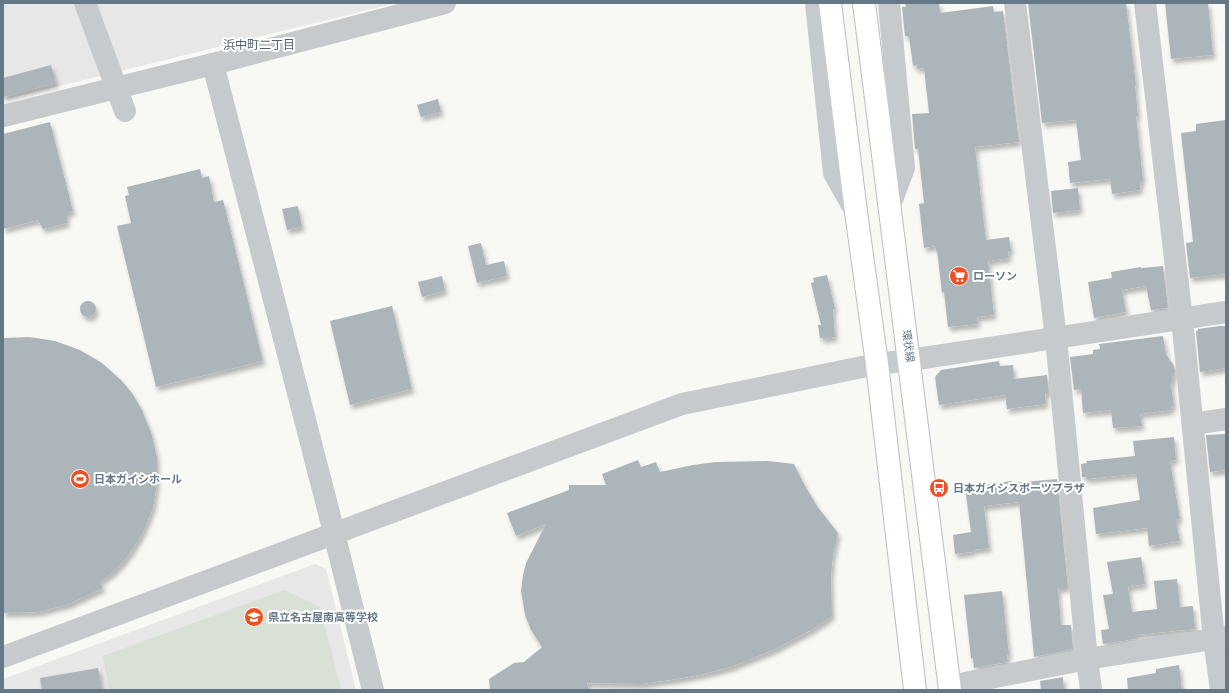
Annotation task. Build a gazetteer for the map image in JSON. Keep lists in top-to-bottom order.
{
  "streets": {
    "main road": ["環状線"]
  },
  "districts": ["浜中町二丁目"],
  "places": {
    "supermarket": ["ローソン"],
    "sports": ["日本ガイシホール"],
    "bus stop": ["日本ガイシスポーツプラザ"],
    "school or university": ["県立名古屋南高等学校"]
  }
}
